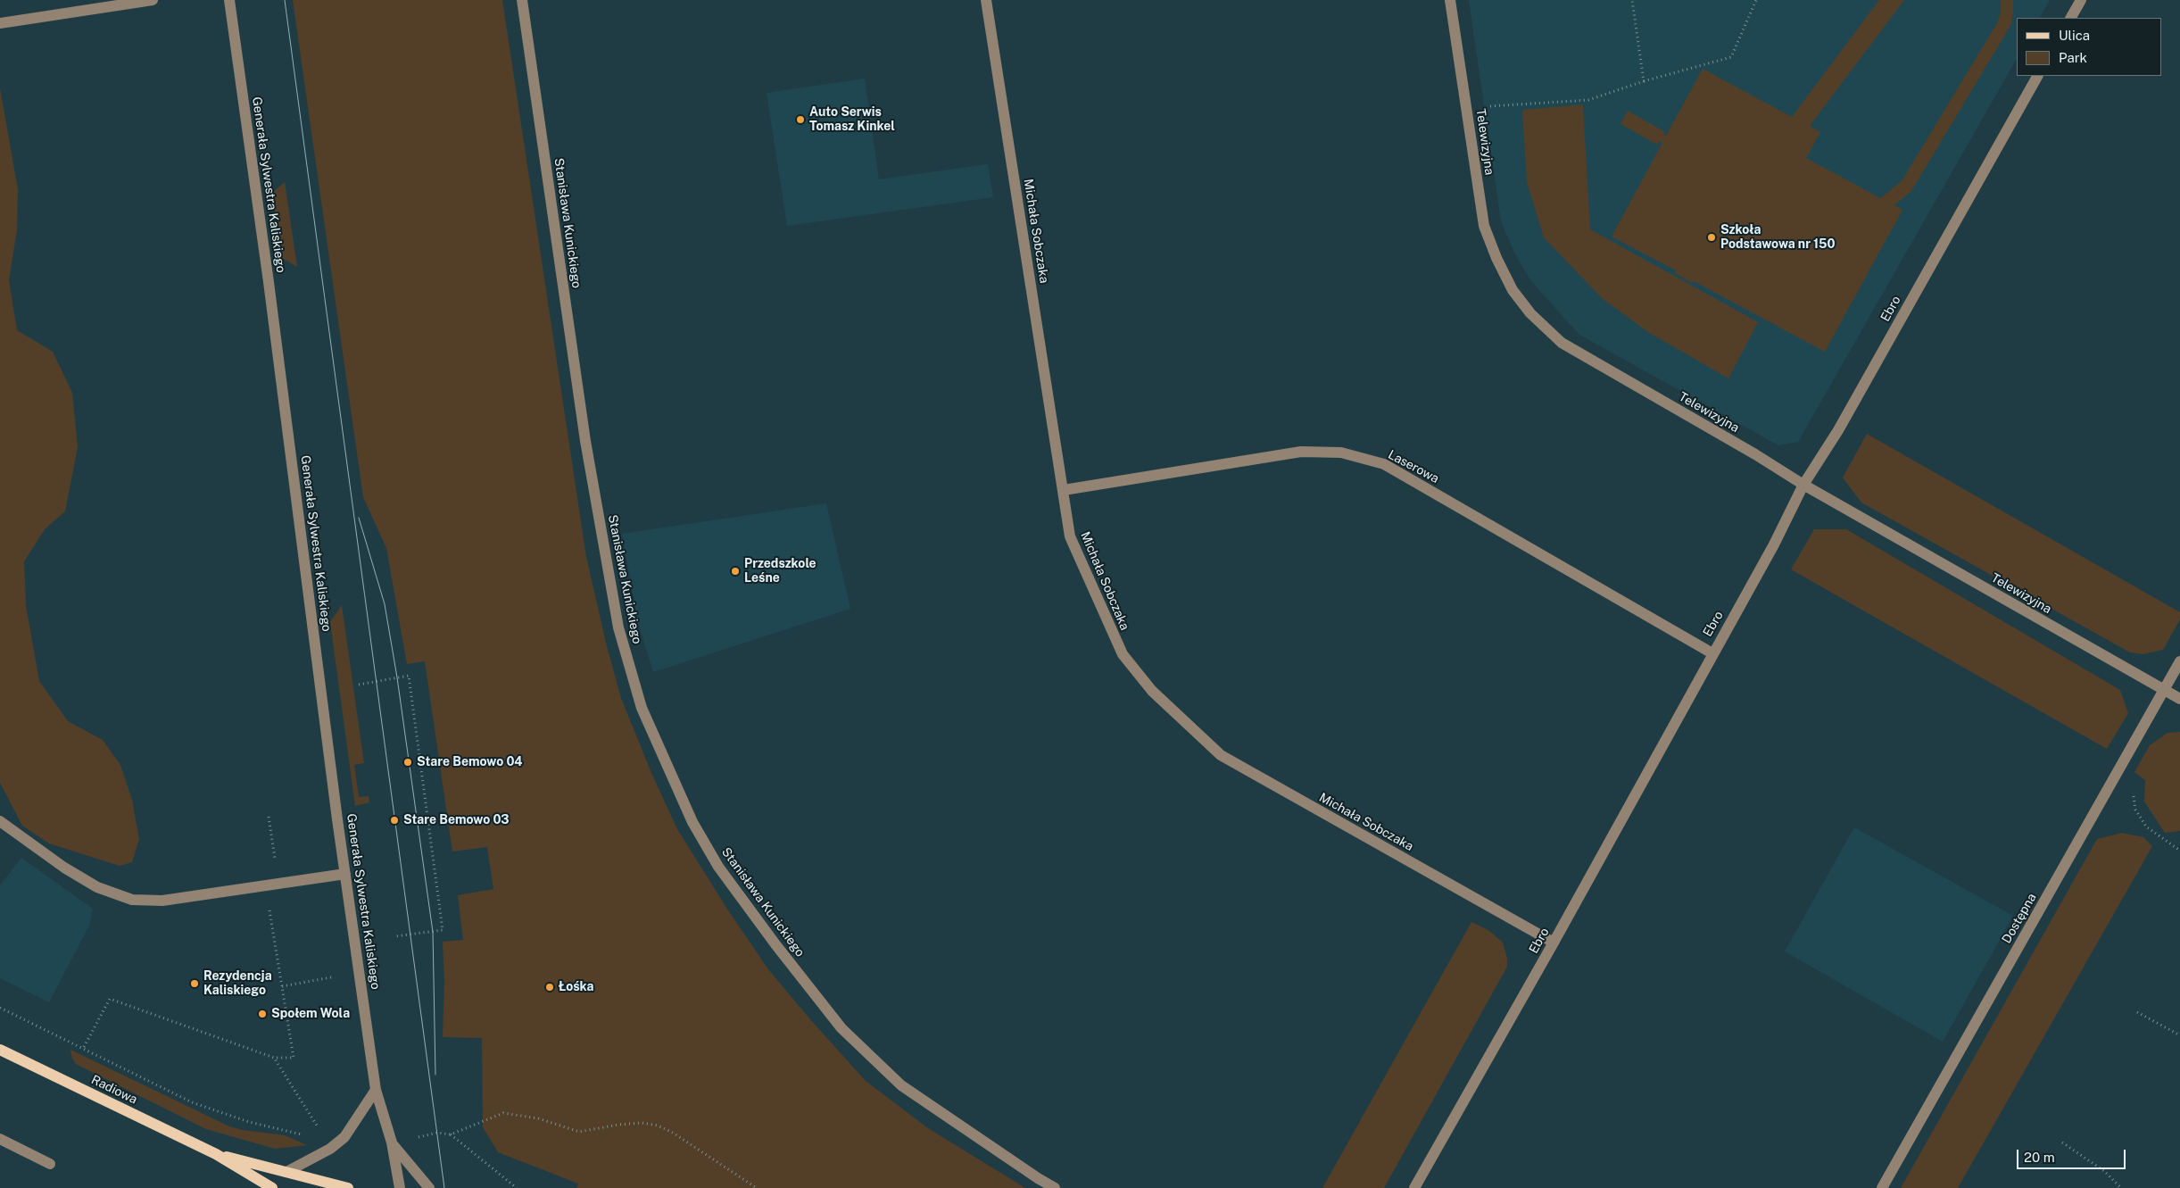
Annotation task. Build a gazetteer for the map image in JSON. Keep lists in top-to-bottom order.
{
  "streets": {
    "main road": ["Radiowa"],
    "street": [
      "Telewizyjna",
      "Generała Sylwestra Kaliskiego",
      "Stanisława Kunickiego",
      "Michała Sobczaka",
      "Ebro",
      "Laserowa",
      "Dostępna"
    ]
  },
  "crossings": [
    ["Telewizyjna", "Ebro"],
    ["Telewizyjna", "Dostępna"],
    ["Michała Sobczaka", "Ebro"],
    ["Michała Sobczaka", "Laserowa"],
    ["Ebro", "Laserowa"]
  ],
  "places": [
    "Auto Serwis Tomasz Kinkel",
    "Szkoła Podstawowa nr 150",
    "Przedszkole Leśne",
    "Stare Bemowo 04",
    "Stare Bemowo 03",
    "Rezydencja Kaliskiego",
    "Łośka",
    "Społem Wola"
  ],
  "legend": ["Ulica", "Park"],
  "scale_bar": "20 m"
}
